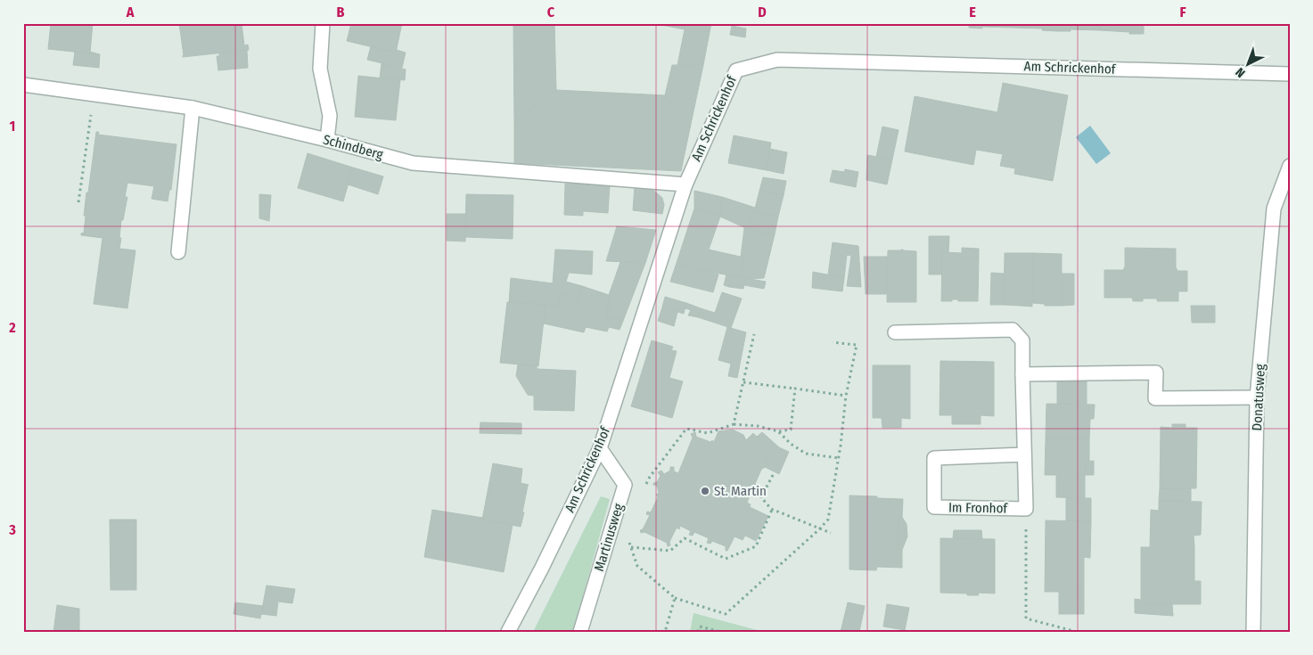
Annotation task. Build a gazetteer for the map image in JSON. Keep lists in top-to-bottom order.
{
  "streets": {
    "street": [
      "Am Schrickenhof",
      "Schindberg",
      "Donatusweg",
      "Im Fronhof",
      "Martinusweg"
    ]
  },
  "crossings": [
    ["Am Schrickenhof", "Schindberg"],
    ["Am Schrickenhof", "Martinusweg"]
  ],
  "places": ["St. Martin"],
  "north": "bottom left",
  "grid": {
    "columns": [
      "A",
      "B",
      "C",
      "D",
      "E",
      "F"
    ],
    "rows": ["1", "2", "3"]
  }
}
